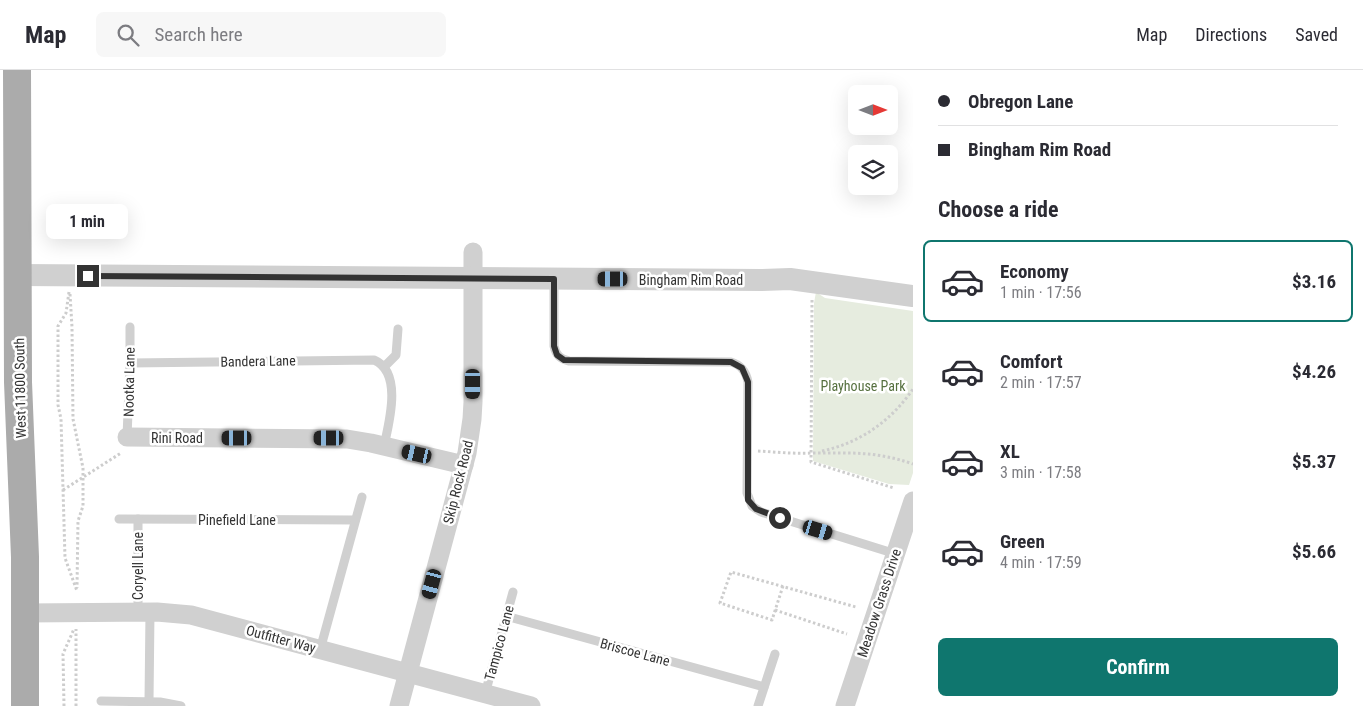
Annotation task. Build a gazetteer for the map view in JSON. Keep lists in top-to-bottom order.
{
  "streets": {
    "main road": ["West 11800 South"],
    "street": [
      "Bingham Rim Road",
      "Rini Road",
      "Skip Rock Road",
      "Meadow Grass Drive",
      "Outfitter Way"
    ],
    "lane": [
      "Bandera Lane",
      "Nootka Lane",
      "Pinefield Lane",
      "Coryell Lane",
      "Tampico Lane",
      "Briscoe Lane"
    ]
  },
  "crossings": [
    ["Bingham Rim Road", "West 11800 South"],
    ["Bingham Rim Road", "Skip Rock Road"],
    ["Bandera Lane", "Nootka Lane"],
    ["Nootka Lane", "Rini Road"],
    ["West 11800 South", "Outfitter Way"],
    ["Rini Road", "Skip Rock Road"],
    ["Skip Rock Road", "Outfitter Way"],
    ["Pinefield Lane", "Coryell Lane"],
    ["Coryell Lane", "Outfitter Way"],
    ["Outfitter Way", "Tampico Lane"],
    ["Tampico Lane", "Briscoe Lane"]
  ],
  "parks": ["Playhouse Park"],
  "north": "right",
  "page": {
    "header": "Map",
    "search": "Search here",
    "nav": ["Map", "Directions", "Saved"],
    "banner": ["Obregon Lane", "Bingham Rim Road"],
    "heading": "Choose a ride",
    "bubble": "1 min",
    "list": [
      {
        "name": "Economy",
        "note": "1 min · 17:56",
        "value": "$3.16"
      },
      {
        "name": "Comfort",
        "note": "2 min · 17:57",
        "value": "$4.26"
      },
      {
        "name": "XL",
        "note": "3 min · 17:58",
        "value": "$5.37"
      },
      {
        "name": "Green",
        "note": "4 min · 17:59",
        "value": "$5.66"
      }
    ],
    "buttons": "Confirm"
  }
}
